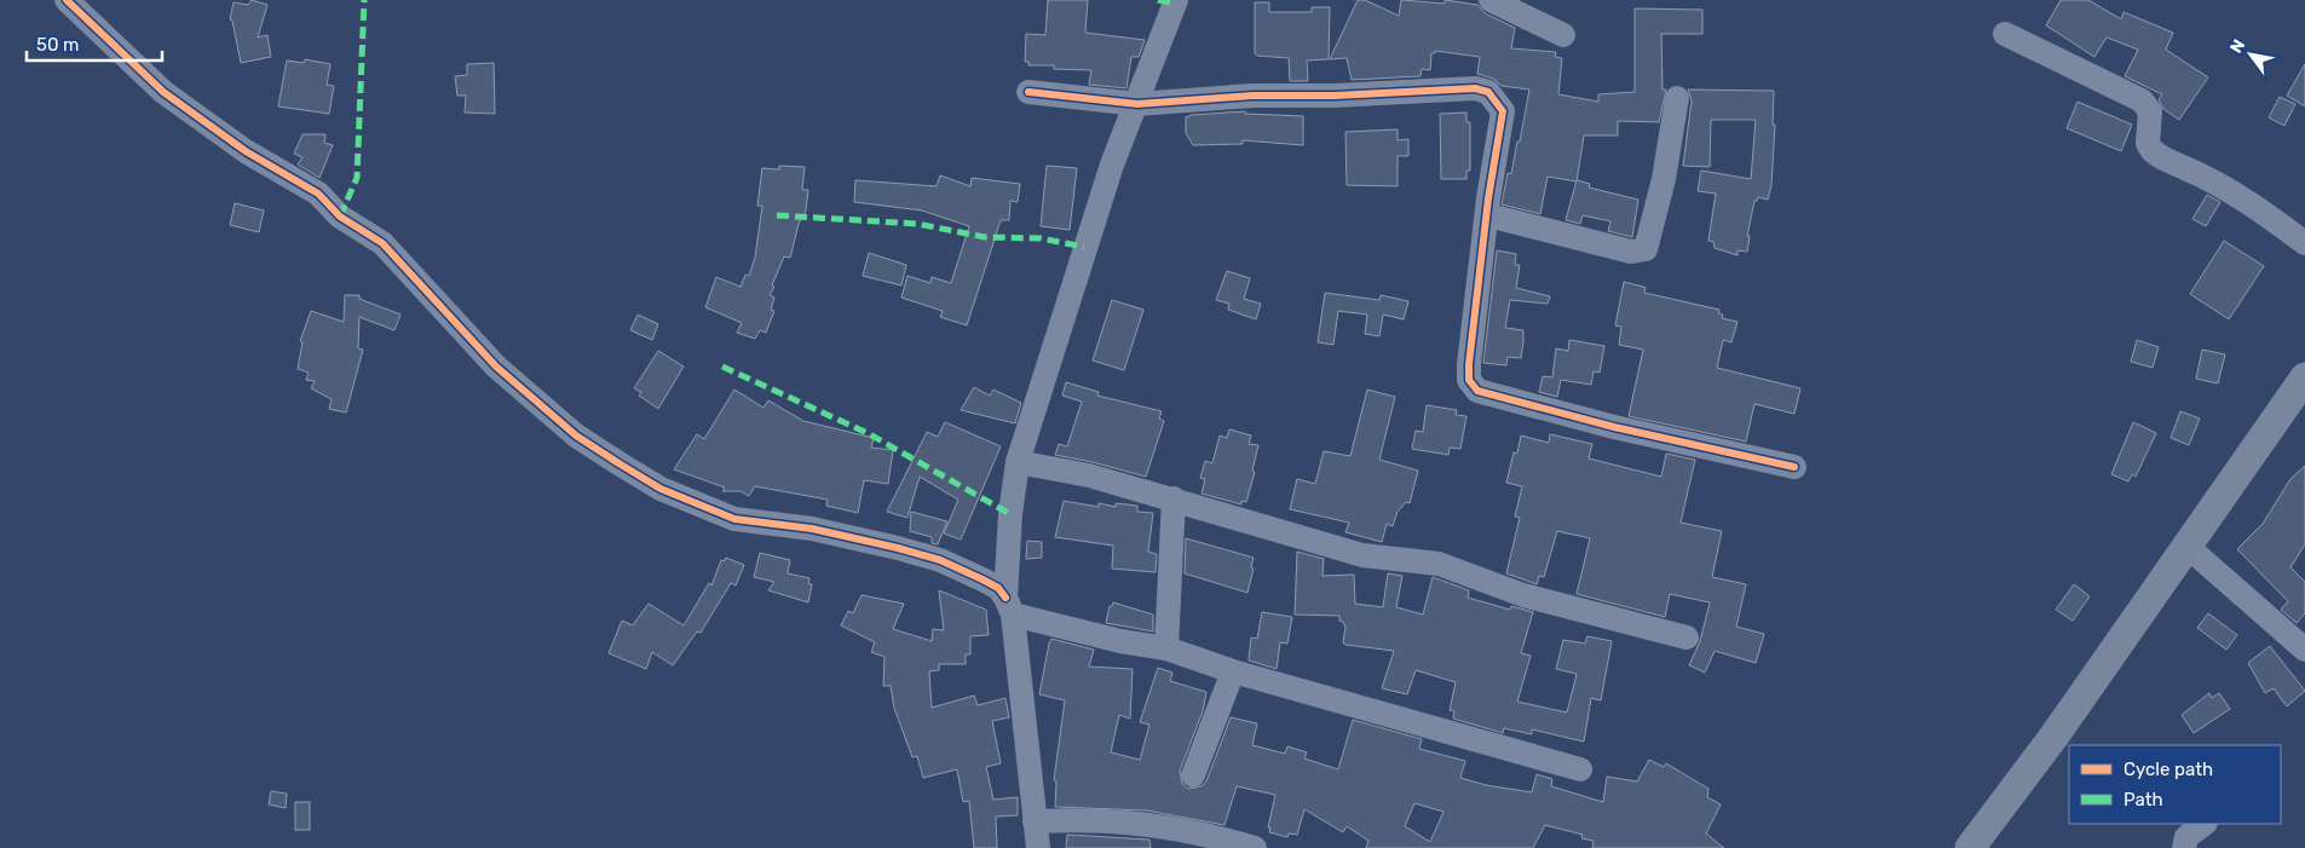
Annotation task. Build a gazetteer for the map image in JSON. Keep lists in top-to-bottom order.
{
  "legend": ["Cycle path", "Path"],
  "scale_bar": "50 m",
  "north": "top left"
}
